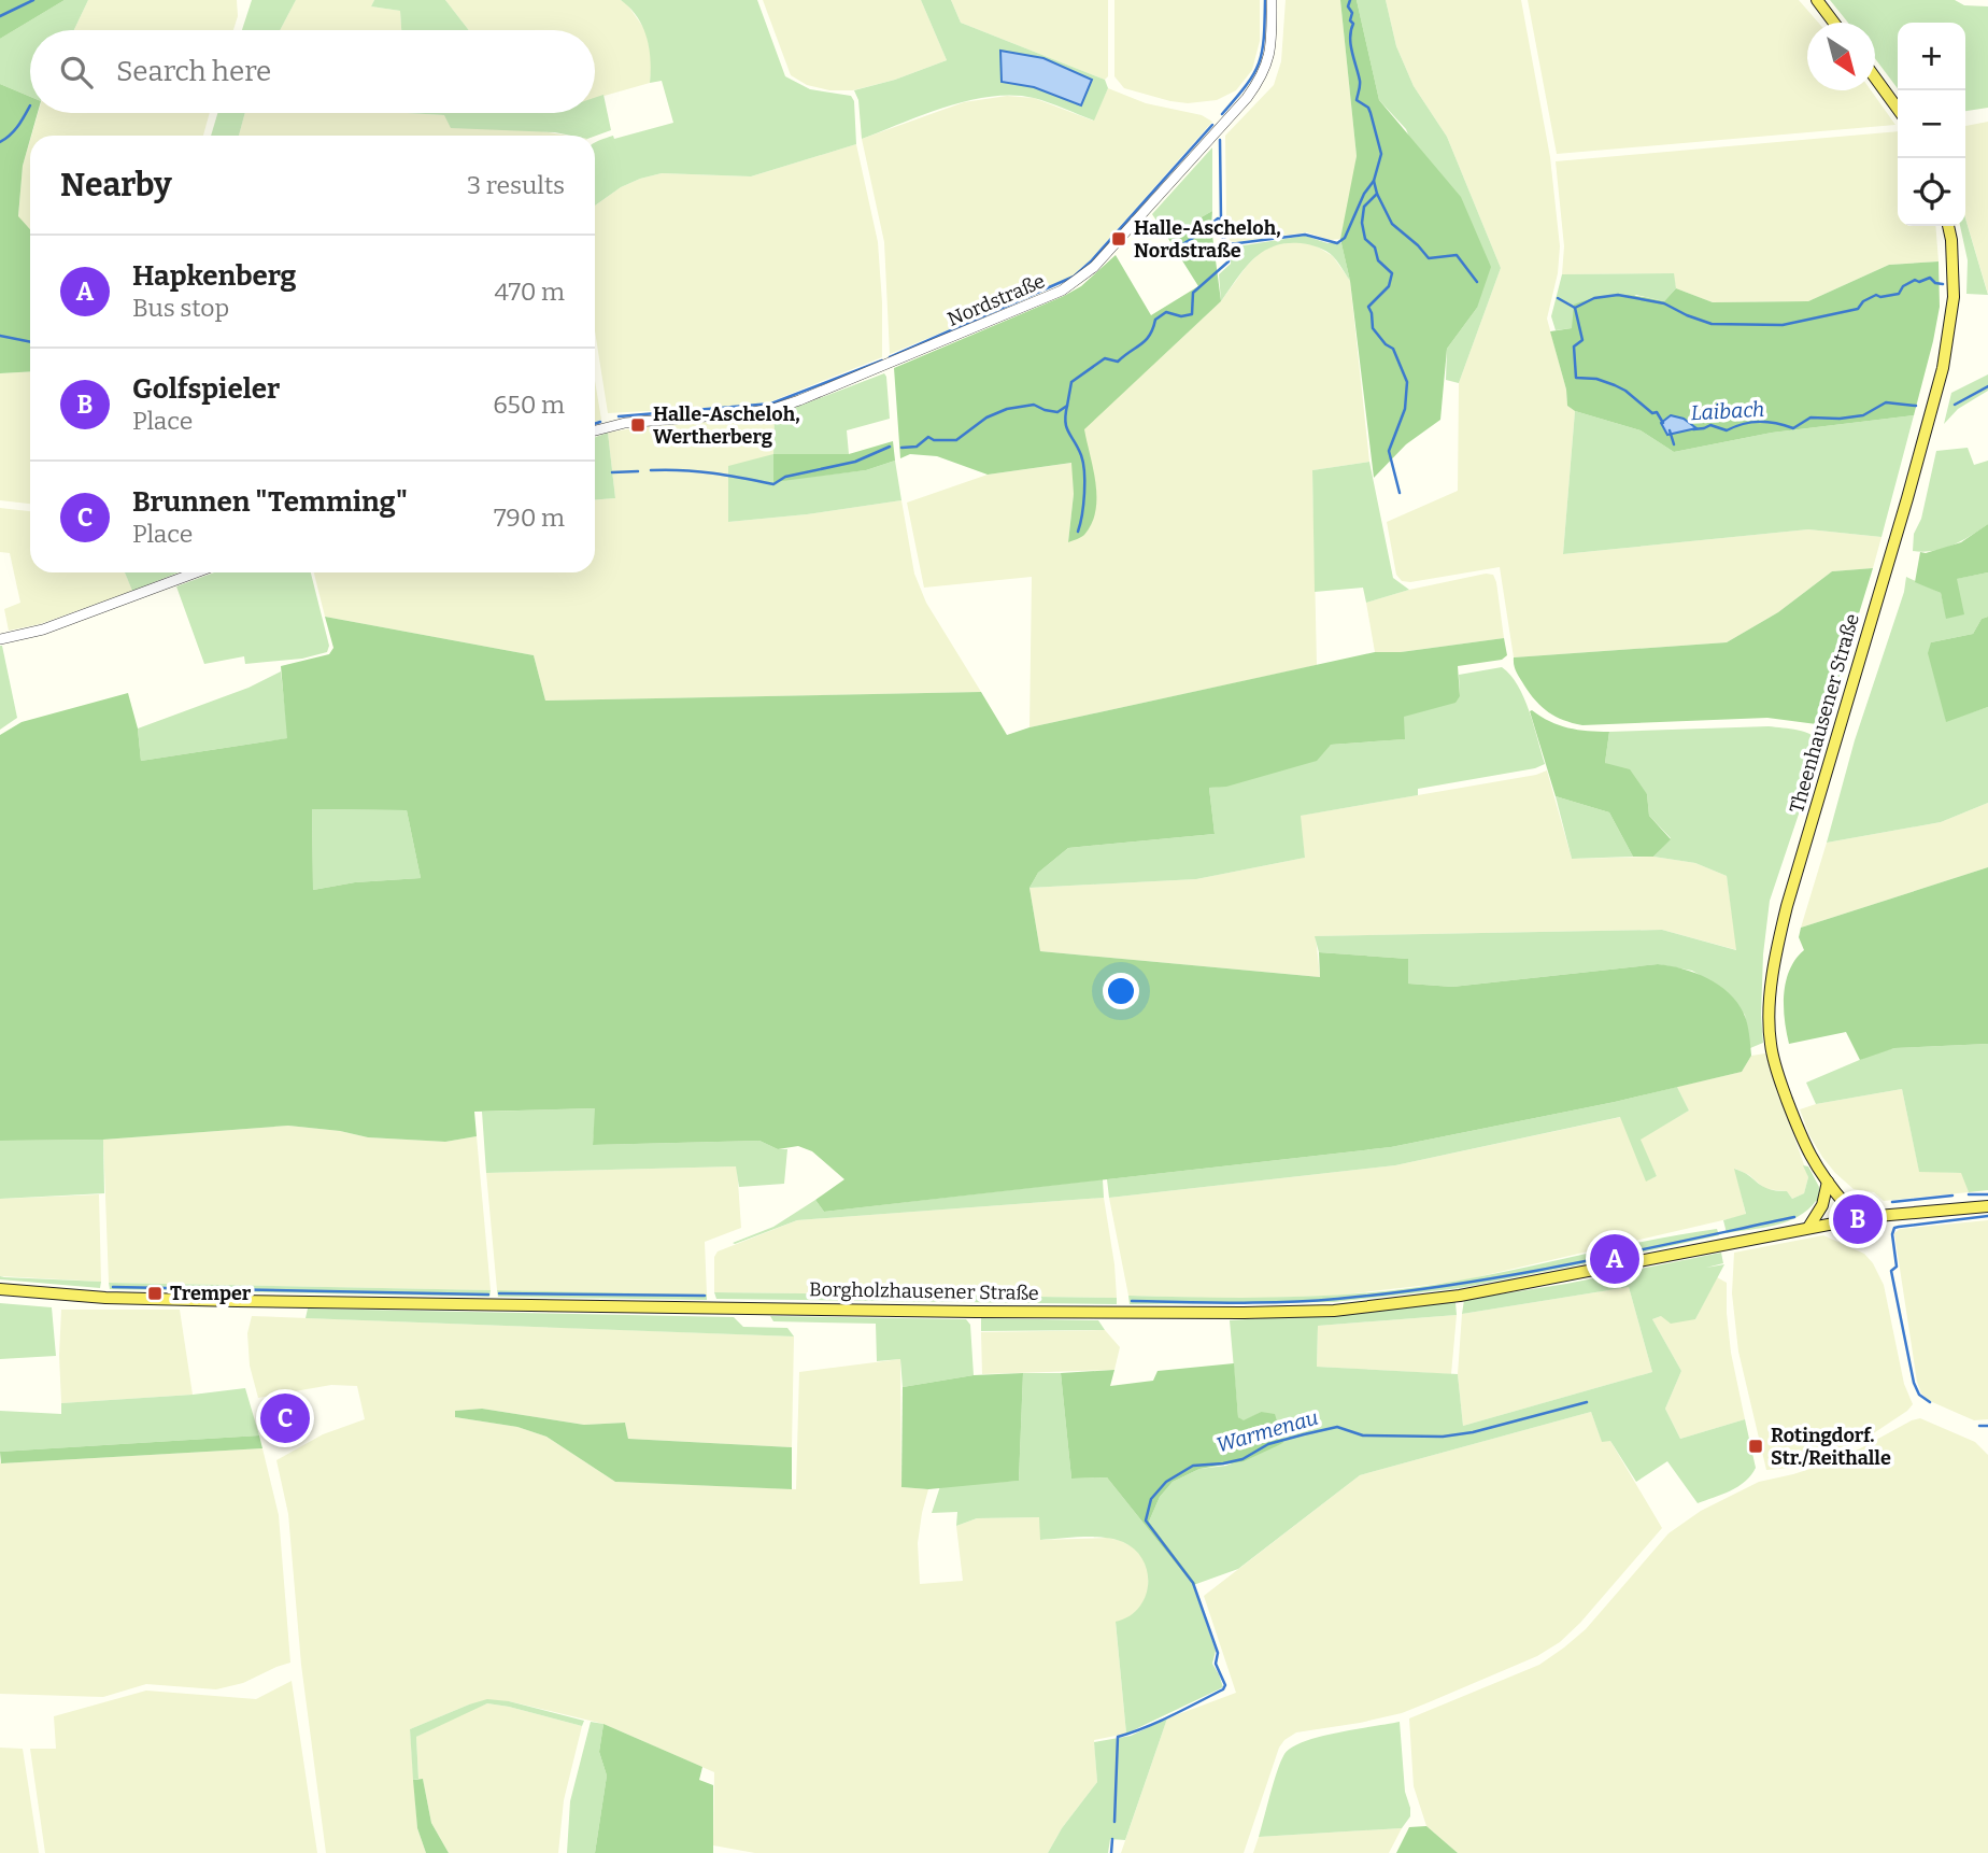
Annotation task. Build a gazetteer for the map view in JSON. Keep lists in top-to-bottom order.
{
  "streets": {
    "main road": ["Theenhausener Straße", "Borgholzhausener Straße"],
    "street": ["Nordstraße"]
  },
  "crossings": [
    ["Theenhausener Straße", "Borgholzhausener Straße"]
  ],
  "water": ["Laibach", "Warmenau"],
  "places": {
    "transit": [
      "Halle-Ascheloh, Nordstraße",
      "Halle-Ascheloh, Wertherberg",
      "Tremper",
      "Rotingdorf. Str./Reithalle"
    ]
  },
  "north": "bottom right",
  "page": {
    "map_buttons": ["+", "−"],
    "search": "Search here",
    "heading": ["Nearby", "3 results"],
    "list": [
      {
        "mark": "A",
        "name": "Hapkenberg",
        "note": "Bus stop",
        "value": "470 m"
      },
      {
        "mark": "B",
        "name": "Golfspieler",
        "note": "Place",
        "value": "650 m"
      },
      {
        "mark": "C",
        "name": "Brunnen \"Temming\"",
        "note": "Place",
        "value": "790 m"
      }
    ],
    "pins": ["B", "A", "C"]
  }
}
